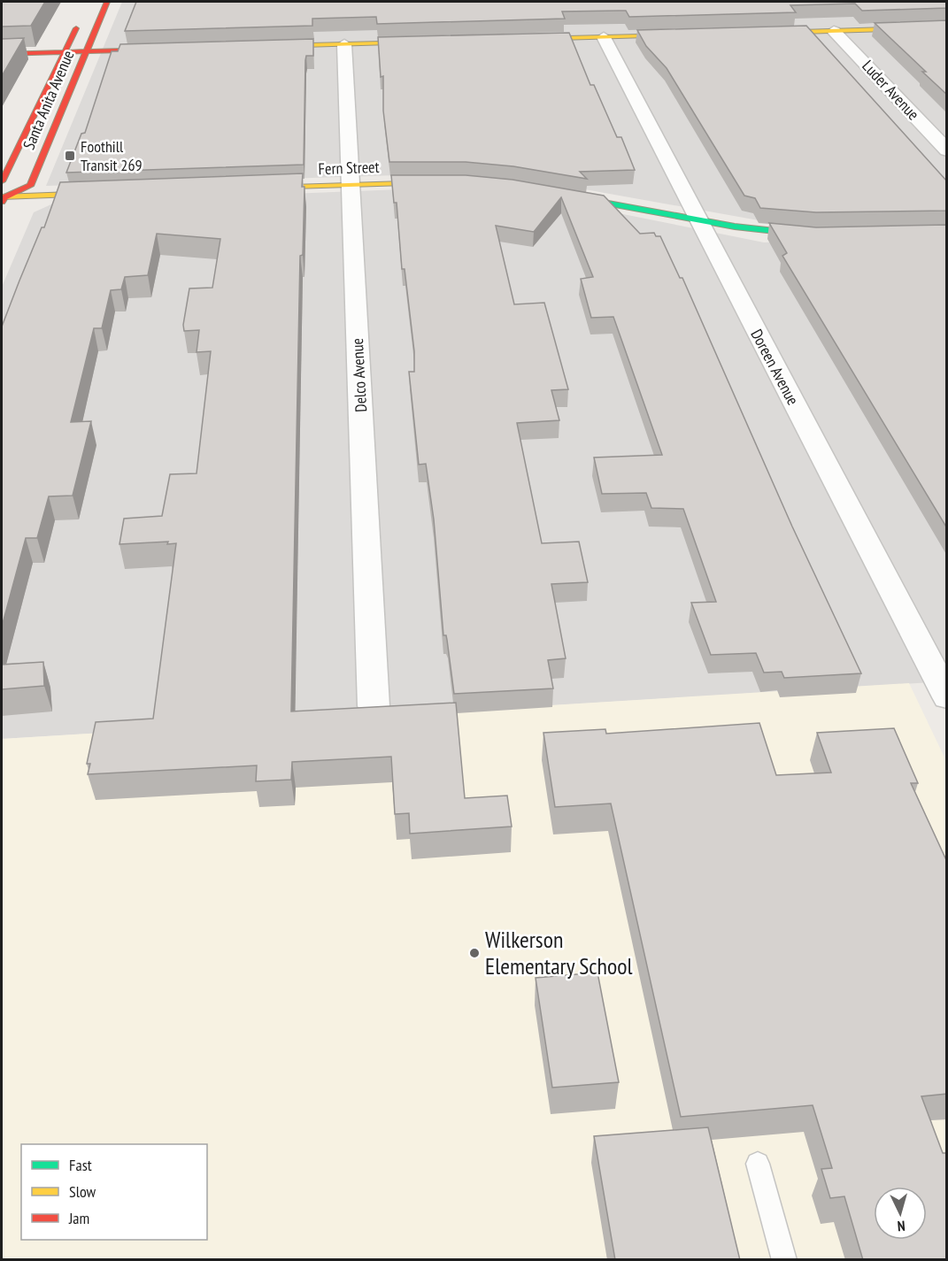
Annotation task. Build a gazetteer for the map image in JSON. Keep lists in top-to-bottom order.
{
  "streets": {
    "street": [
      "Luder Avenue",
      "Santa Anita Avenue",
      "Fern Street",
      "Doreen Avenue",
      "Delco Avenue"
    ]
  },
  "crossings": [
    ["Fern Street", "Delco Avenue"]
  ],
  "places": {
    "transit": ["Foothill Transit 269"],
    "other": ["Wilkerson Elementary School"]
  },
  "legend": ["Fast", "Slow", "Jam"],
  "north": "bottom"
}
